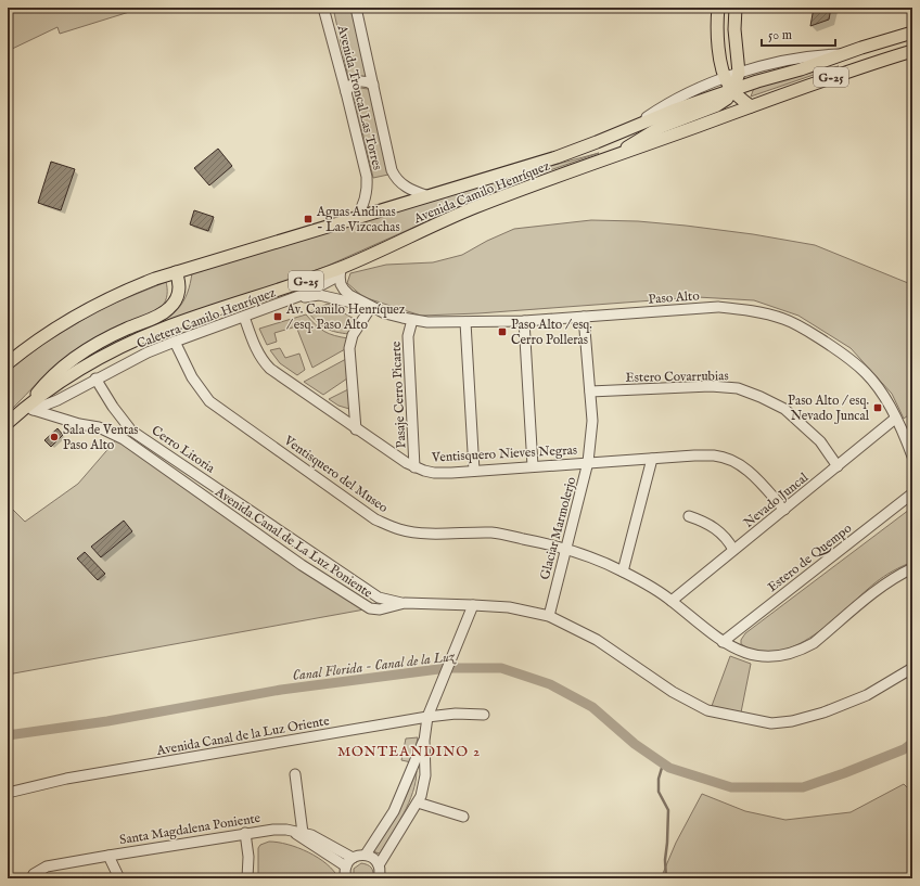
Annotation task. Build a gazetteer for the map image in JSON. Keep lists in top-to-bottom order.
{
  "streets": {
    "main road": ["G-25", "Avenida Camilo Henríquez"],
    "street": [
      "Avenida Troncal Las Torres",
      "Paso Alto",
      "Caletera Camilo Henríquez",
      "Estero Covarrubias",
      "Pasaje Cerro Picarte",
      "Cerro Litoria",
      "Ventisquero Nieves Negras",
      "Ventisquero del Museo",
      "Nevado Juncal",
      "Glaciar Marmolerjo",
      "Avenida Canal de La Luz Poniente",
      "Estero de Quempo",
      "Avenida Canal de la Luz Oriente",
      "Santa Magdalena Poniente"
    ]
  },
  "crossings": [
    ["Avenida Troncal Las Torres", "Avenida Camilo Henríquez"],
    ["Avenida Camilo Henríquez", "Paso Alto"],
    ["Avenida Camilo Henríquez", "Caletera Camilo Henríquez"],
    ["Avenida Camilo Henríquez", "Avenida Canal de La Luz Poniente"],
    ["Paso Alto", "Caletera Camilo Henríquez"],
    ["Paso Alto", "Pasaje Cerro Picarte"],
    ["Paso Alto", "Nevado Juncal"],
    ["Paso Alto", "Glaciar Marmolerjo"],
    ["Caletera Camilo Henríquez", "Cerro Litoria"],
    ["Caletera Camilo Henríquez", "Ventisquero Nieves Negras"],
    ["Caletera Camilo Henríquez", "Ventisquero del Museo"],
    ["Caletera Camilo Henríquez", "Avenida Canal de La Luz Poniente"],
    ["Estero Covarrubias", "Nevado Juncal"],
    ["Estero Covarrubias", "Glaciar Marmolerjo"],
    ["Pasaje Cerro Picarte", "Ventisquero Nieves Negras"],
    ["Cerro Litoria", "Avenida Canal de La Luz Poniente"],
    ["Ventisquero Nieves Negras", "Nevado Juncal"],
    ["Ventisquero Nieves Negras", "Glaciar Marmolerjo"],
    ["Ventisquero del Museo", "Nevado Juncal"],
    ["Ventisquero del Museo", "Glaciar Marmolerjo"],
    ["Ventisquero del Museo", "Estero de Quempo"],
    ["Glaciar Marmolerjo", "Avenida Canal de La Luz Poniente"]
  ],
  "districts": ["MONTEANDINO 2"],
  "water": ["Canal Florida - Canal de la Luz"],
  "places": {
    "transit": [
      "Aguas Andinas - Las Vizcachas",
      "Av. Camilo Henríquez / esq. Paso Alto",
      "Paso Alto / esq. Cerro Polleras",
      "Paso Alto / esq. Nevado Juncal"
    ],
    "other": ["Sala de Ventas Paso Alto"]
  },
  "scale_bar": "50 m"
}
